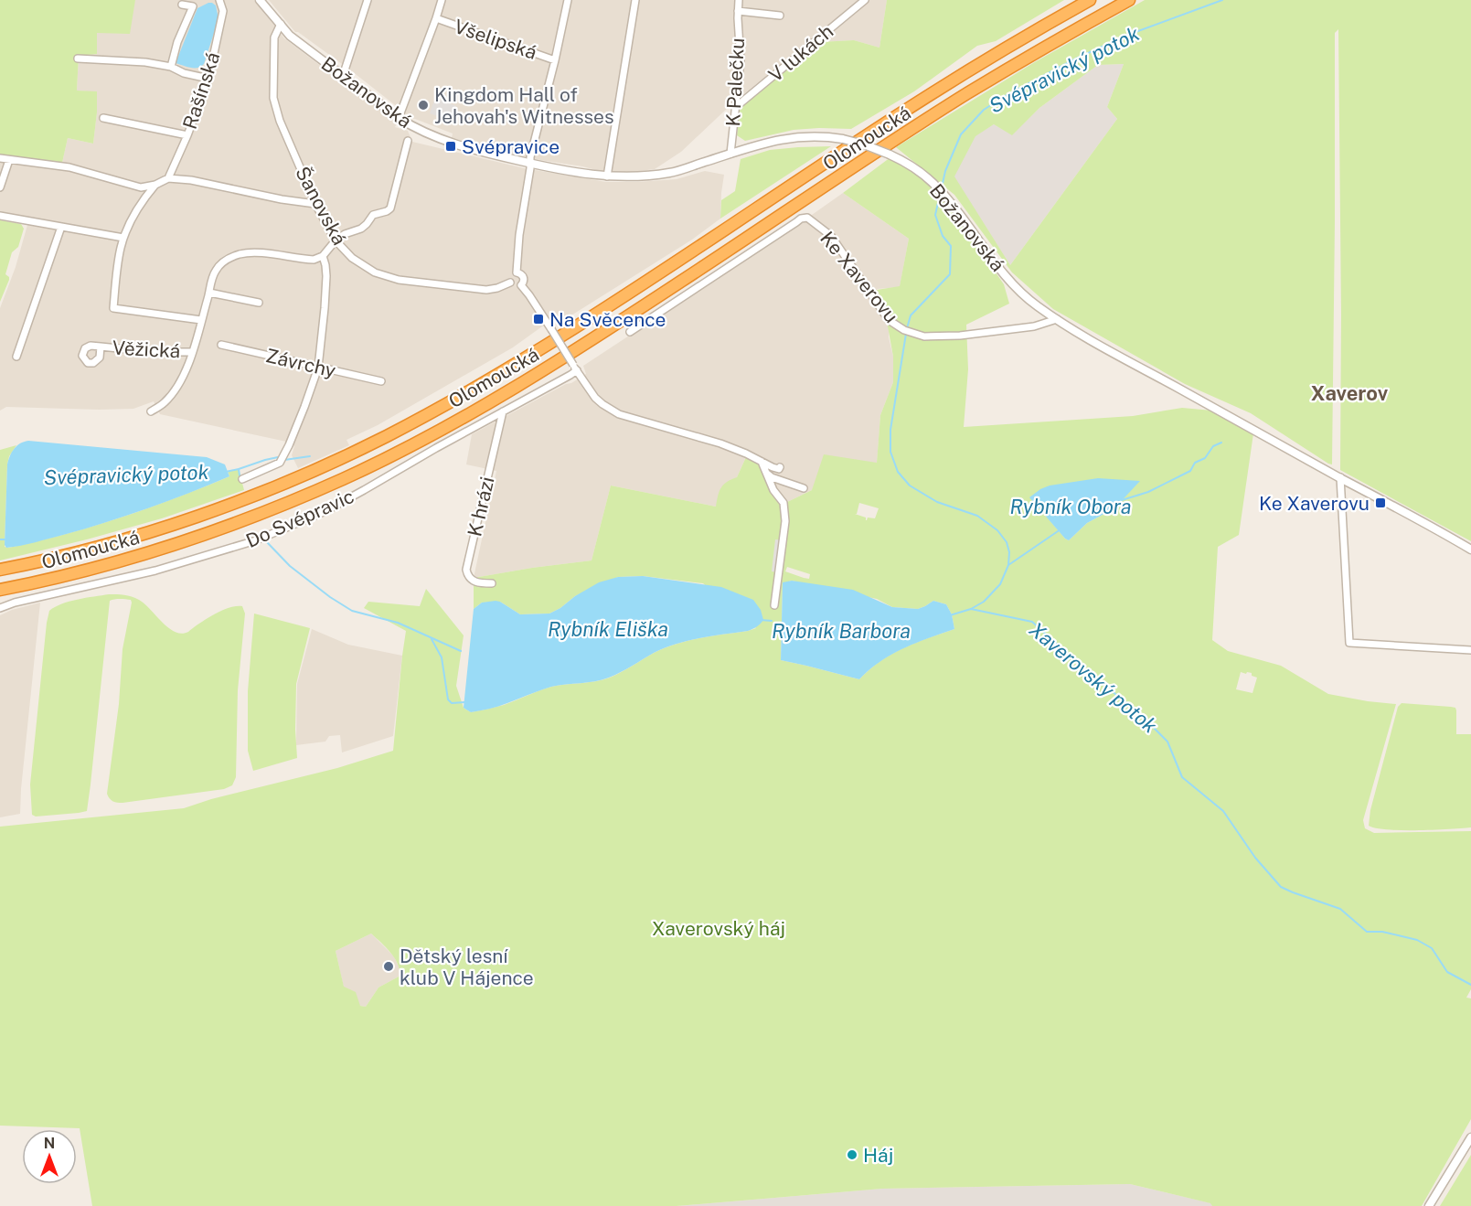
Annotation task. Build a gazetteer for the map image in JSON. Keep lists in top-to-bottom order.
{
  "streets": {
    "highway": ["Olomoucká"],
    "street": [
      "Všelipská",
      "V lukách",
      "K Palečku",
      "Rašínská",
      "Božanovská",
      "Šanovská",
      "Ke Xaverovu",
      "Věžická",
      "Závrchy",
      "K hrázi",
      "Do Svépravic"
    ]
  },
  "crossings": [
    ["V lukách", "K Palečku"],
    ["K Palečku", "Božanovská"],
    ["Božanovská", "Šanovská"],
    ["Božanovská", "Ke Xaverovu"],
    ["K hrázi", "Do Svépravic"]
  ],
  "districts": ["Xaverov"],
  "water": [
    "Svépravický potok",
    "Rybník Obora",
    "Rybník Eliška",
    "Rybník Barbora",
    "Xaverovský potok"
  ],
  "parks": ["Xaverovský háj"],
  "places": {
    "other": ["Kingdom Hall of Jehovah's Witnesses", "Dětský lesní klub V Hájence", "Háj"],
    "transit": ["Svépravice", "Na Svěcence", "Ke Xaverovu"]
  },
  "north": "top"
}
